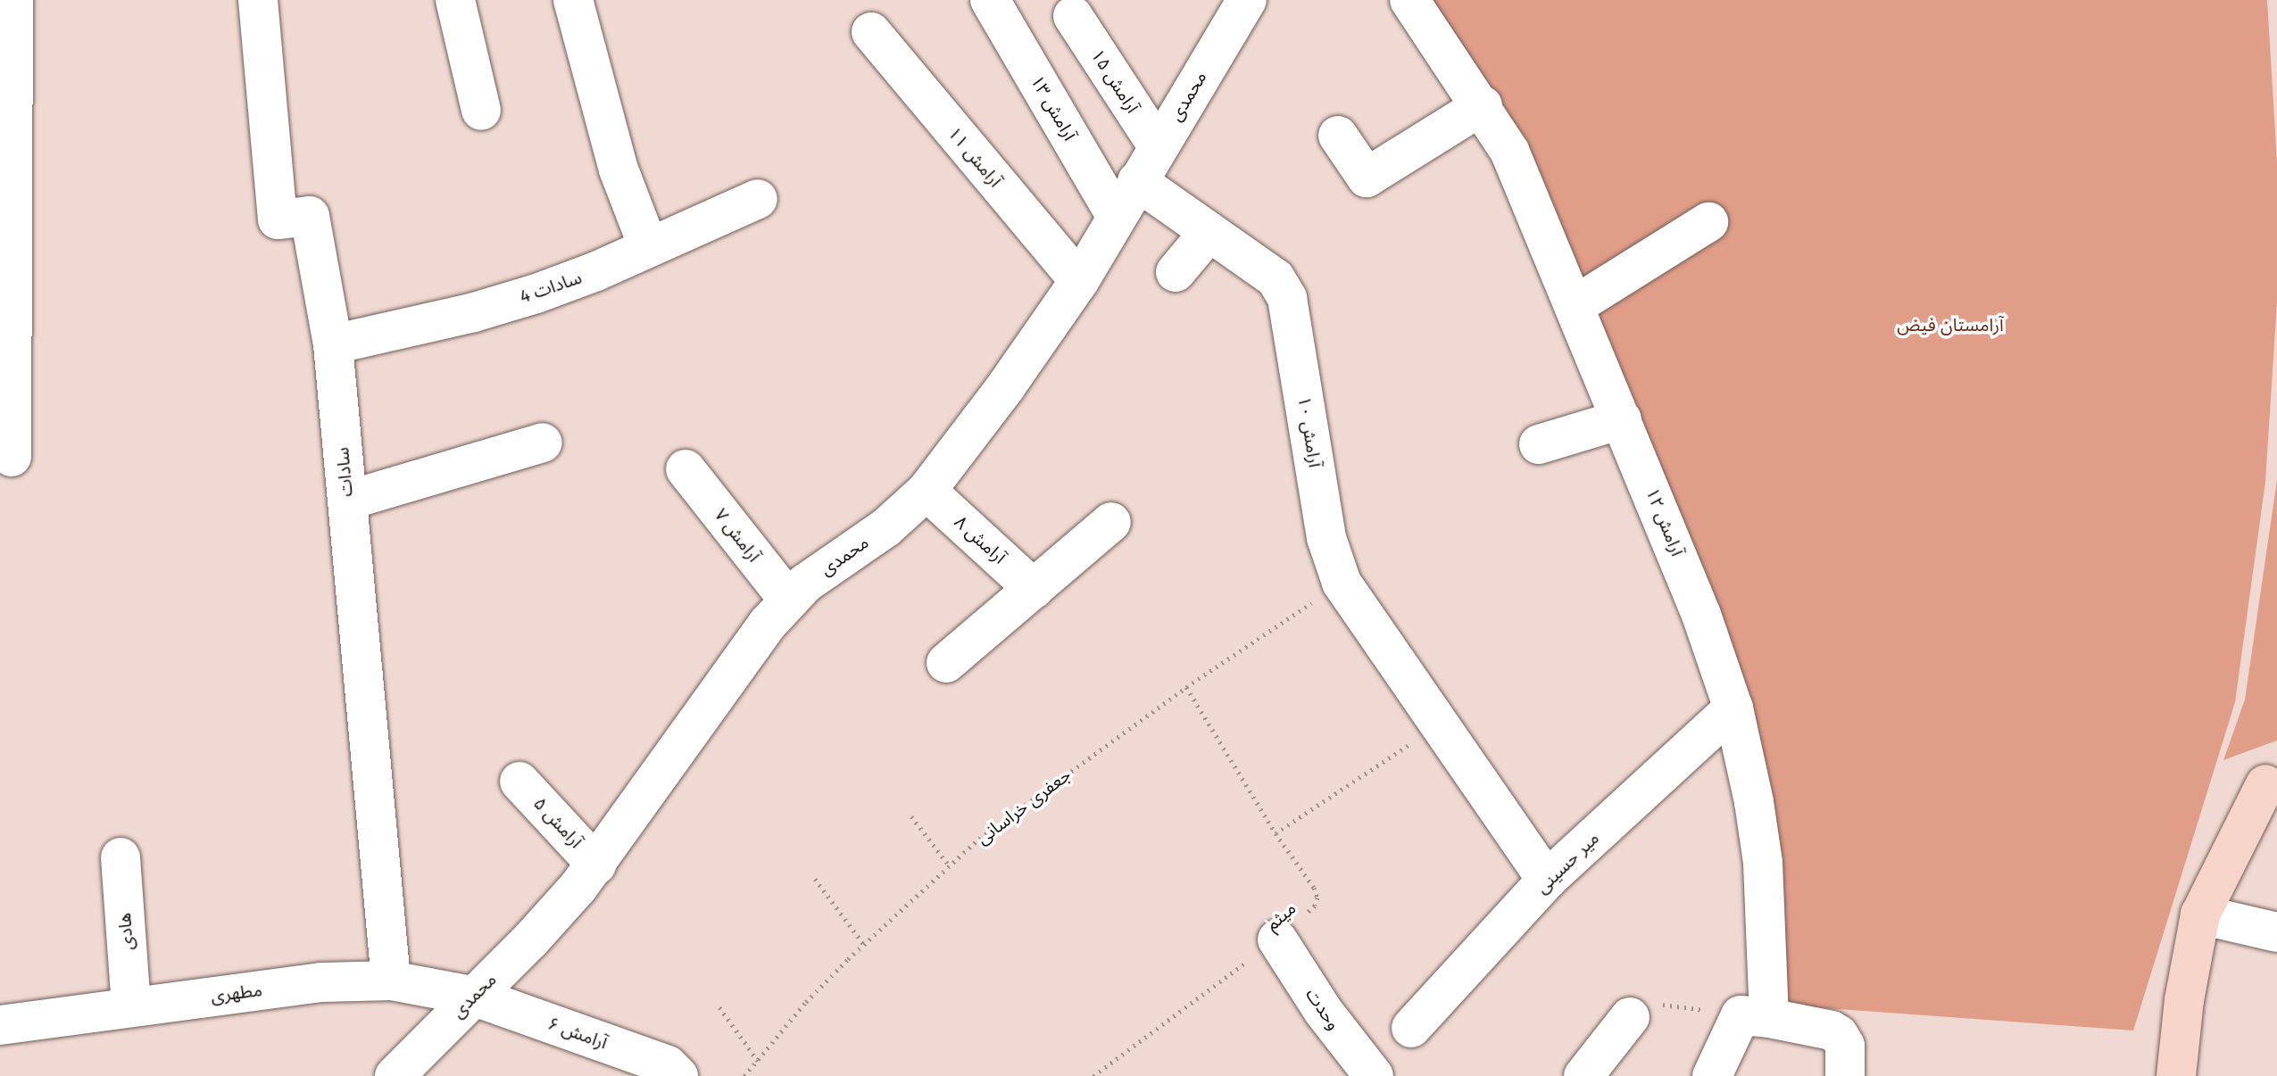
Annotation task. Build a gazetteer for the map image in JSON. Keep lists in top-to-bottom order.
{
  "streets": {
    "street": [
      "آرامش ۱۵",
      "محمدی",
      "آرامش ۱۳",
      "آرامش ۱۱",
      "سادات 4",
      "آرامش ۱۰",
      "سادات",
      "آرامش ۱۲",
      "آرامش ۷",
      "آرامش ۸",
      "آرامش ۵",
      "میر حسینی",
      "هادی",
      "مطهری",
      "وحدت",
      "آرامش ۶"
    ],
    "path": ["جعفری خراسانی", "میثم"]
  },
  "crossings": [
    ["آرامش ۱۵", "محمدی"],
    ["محمدی", "آرامش ۱۳"],
    ["محمدی", "آرامش ۱۱"],
    ["محمدی", "آرامش ۱۰"],
    ["محمدی", "آرامش ۷"],
    ["محمدی", "آرامش ۸"],
    ["محمدی", "آرامش ۵"],
    ["محمدی", "مطهری"],
    ["محمدی", "آرامش ۶"],
    ["سادات 4", "سادات"],
    ["آرامش ۱۰", "جعفری خراسانی"],
    ["آرامش ۱۰", "میر حسینی"],
    ["سادات", "مطهری"],
    ["آرامش ۱۲", "میر حسینی"],
    ["جعفری خراسانی", "میثم"],
    ["میثم", "وحدت"],
    ["هادی", "مطهری"],
    ["مطهری", "آرامش ۶"]
  ],
  "parks": ["آرامستان فیض"]
}
